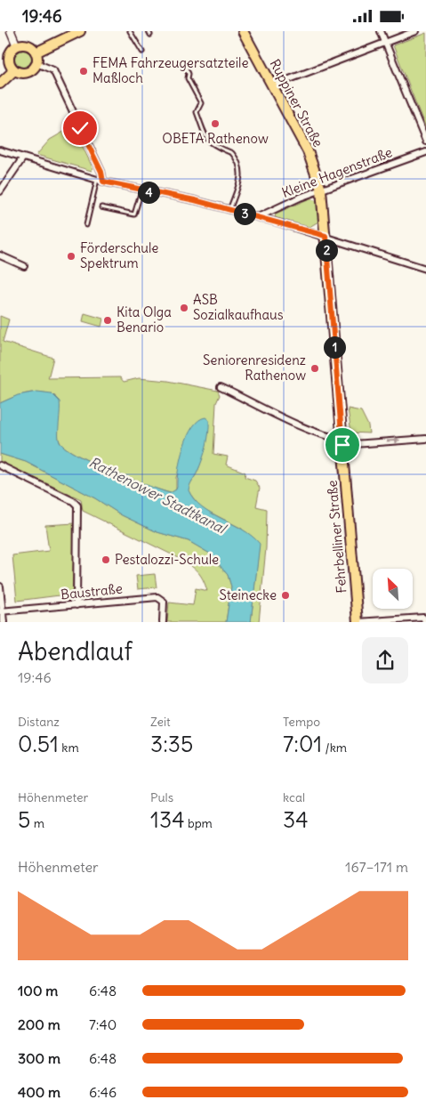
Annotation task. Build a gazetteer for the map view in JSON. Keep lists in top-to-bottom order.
{
  "streets": {
    "main road": ["Ruppiner Straße", "Fehrbelliner Straße"],
    "street": ["Kleine Hagenstraße", "Baustraße"]
  },
  "crossings": [
    ["Ruppiner Straße", "Kleine Hagenstraße"],
    ["Ruppiner Straße", "Fehrbelliner Straße"]
  ],
  "water": ["Rathenower Stadtkanal"],
  "places": [
    "FEMA Fahrzeugersatzteile Maßloch",
    "OBETA Rathenow",
    "Förderschule Spektrum",
    "ASB Sozialkaufhaus",
    "Kita Olga Benario",
    "Seniorenresidenz Rathenow",
    "Pestalozzi-Schule",
    "Steinecke"
  ],
  "north": "top left",
  "page": {
    "status": "19:46",
    "pins": [
      "4",
      "3",
      "2",
      "1"
    ],
    "heading": ["Abendlauf", "19:46"],
    "stats": [
      ["Distanz", "0.51 km"],
      ["Zeit", "3:35"],
      ["Tempo", "7:01 /km"],
      ["Höhenmeter", "5 m"],
      ["Puls", "134 bpm"],
      ["kcal", "34"]
    ],
    "chart": ["Höhenmeter", "167–171 m"],
    "list": [
      {
        "name": "100 m",
        "note": "6:48"
      },
      {
        "name": "200 m",
        "note": "7:40"
      },
      {
        "name": "300 m",
        "note": "6:48"
      },
      {
        "name": "400 m",
        "note": "6:46"
      }
    ]
  }
}
